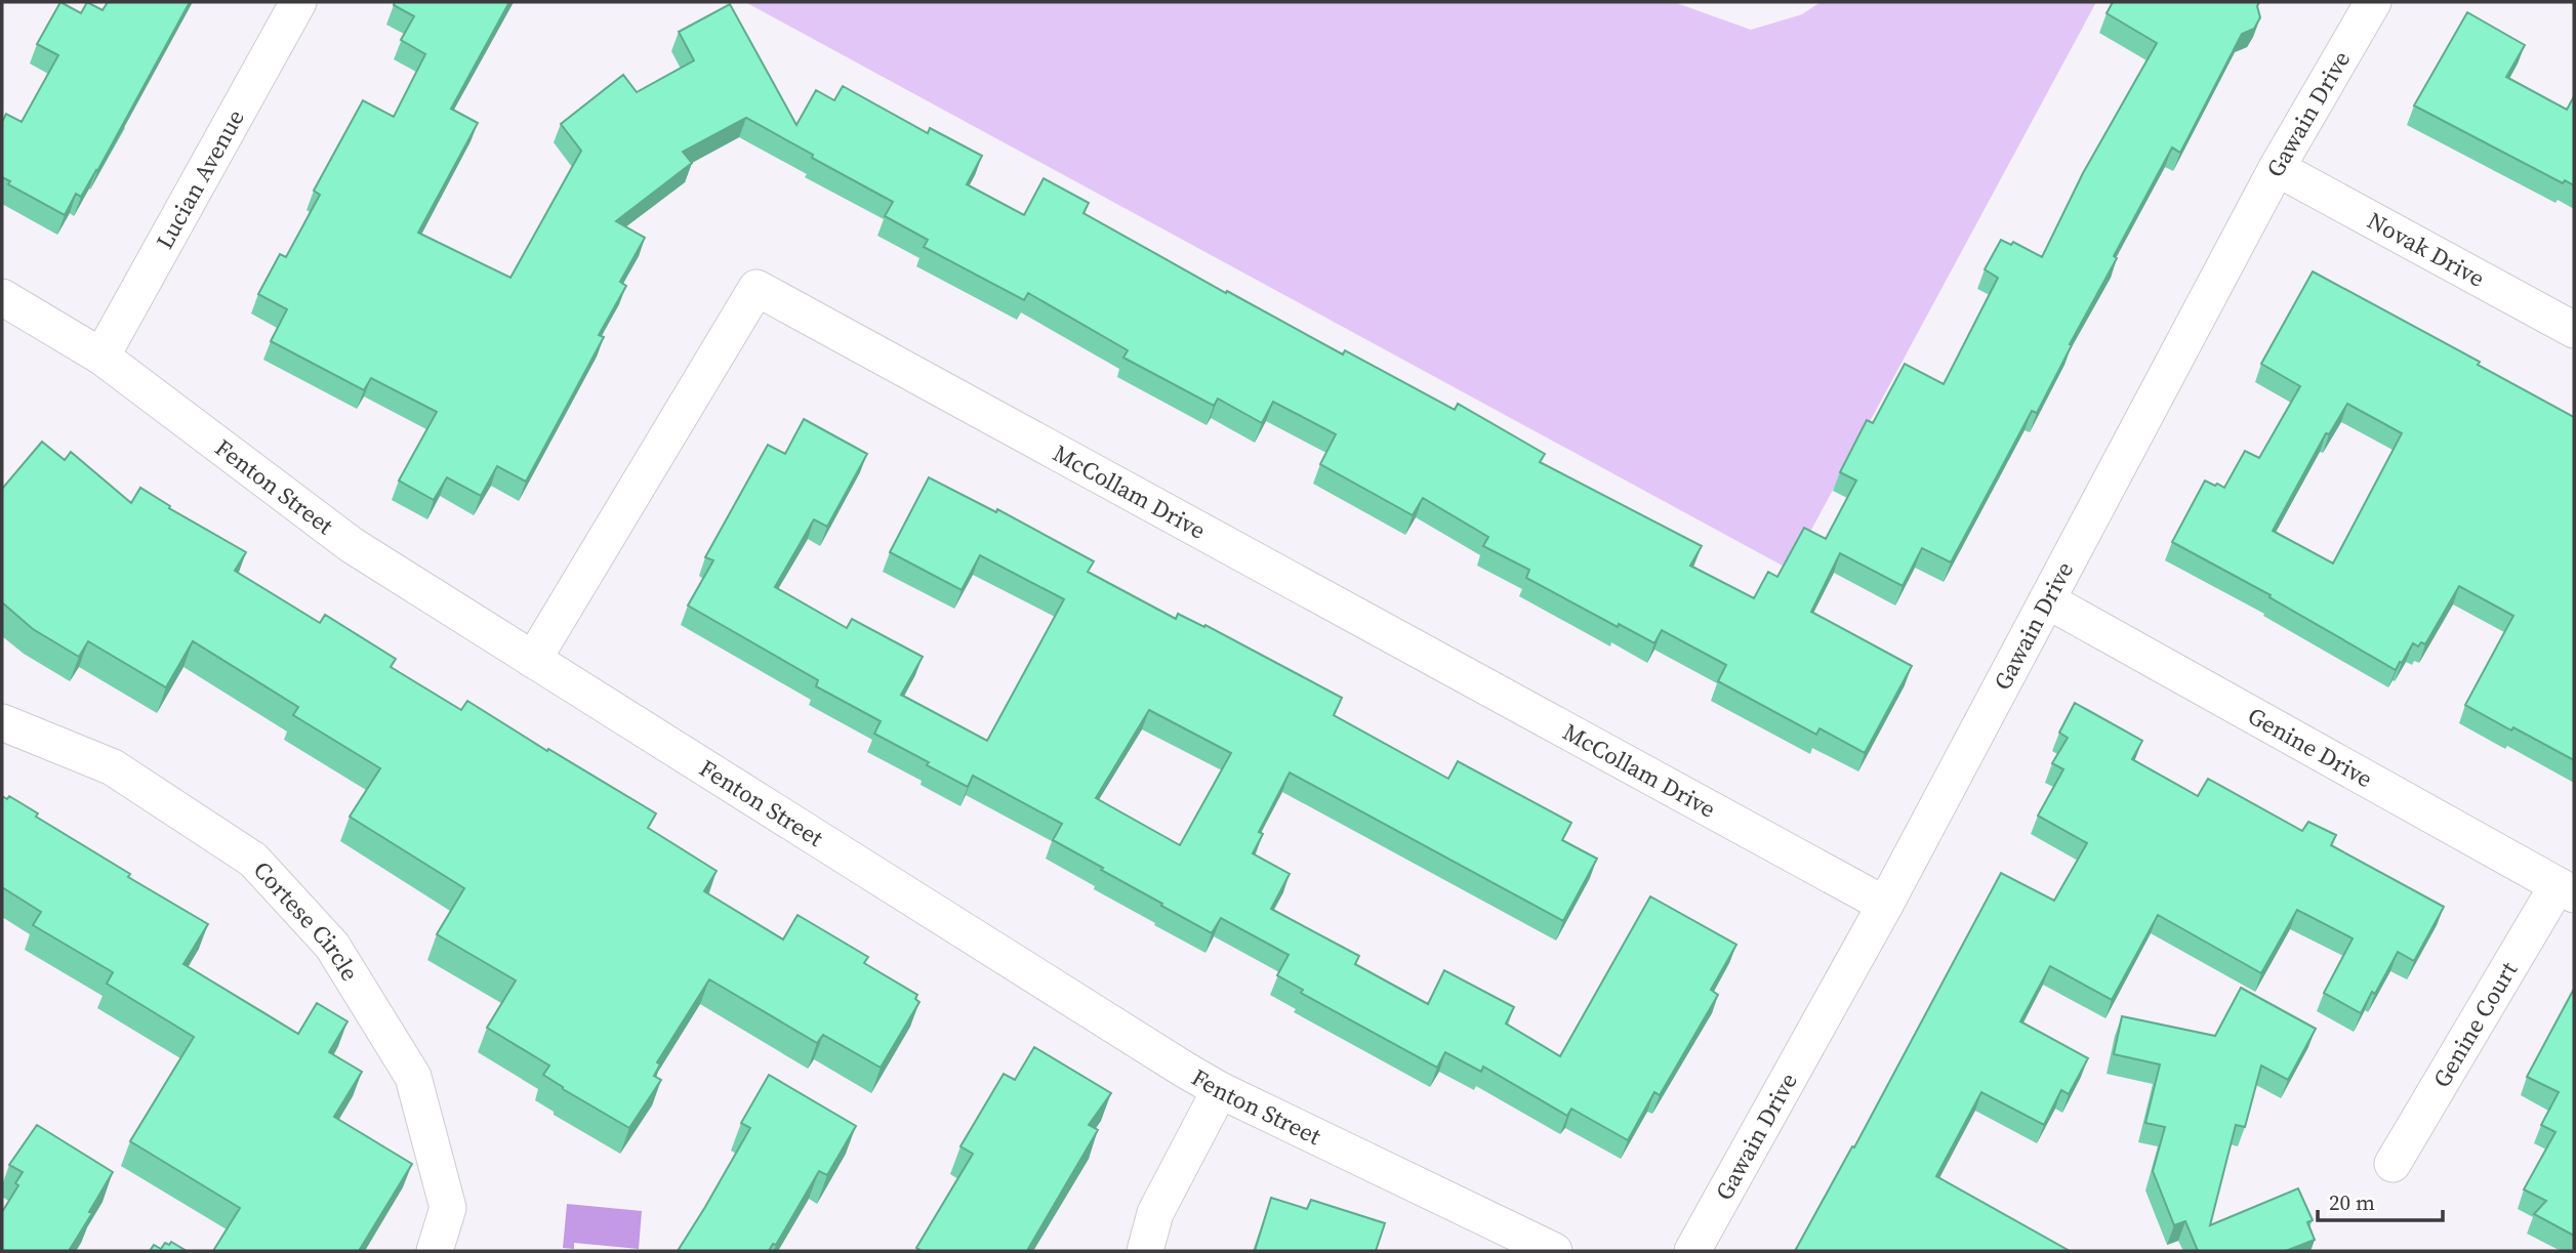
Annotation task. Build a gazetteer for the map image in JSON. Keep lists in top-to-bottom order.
{
  "streets": {
    "street": [
      "Gawain Drive",
      "Lucian Avenue",
      "Novak Drive",
      "Fenton Street",
      "McCollam Drive",
      "Genine Drive",
      "Cortese Circle",
      "Genine Court"
    ]
  },
  "crossings": [
    ["Gawain Drive", "Novak Drive"],
    ["Gawain Drive", "McCollam Drive"],
    ["Gawain Drive", "Genine Drive"],
    ["Lucian Avenue", "Fenton Street"],
    ["Fenton Street", "McCollam Drive"],
    ["Genine Drive", "Genine Court"]
  ],
  "scale_bar": "20 m"
}
